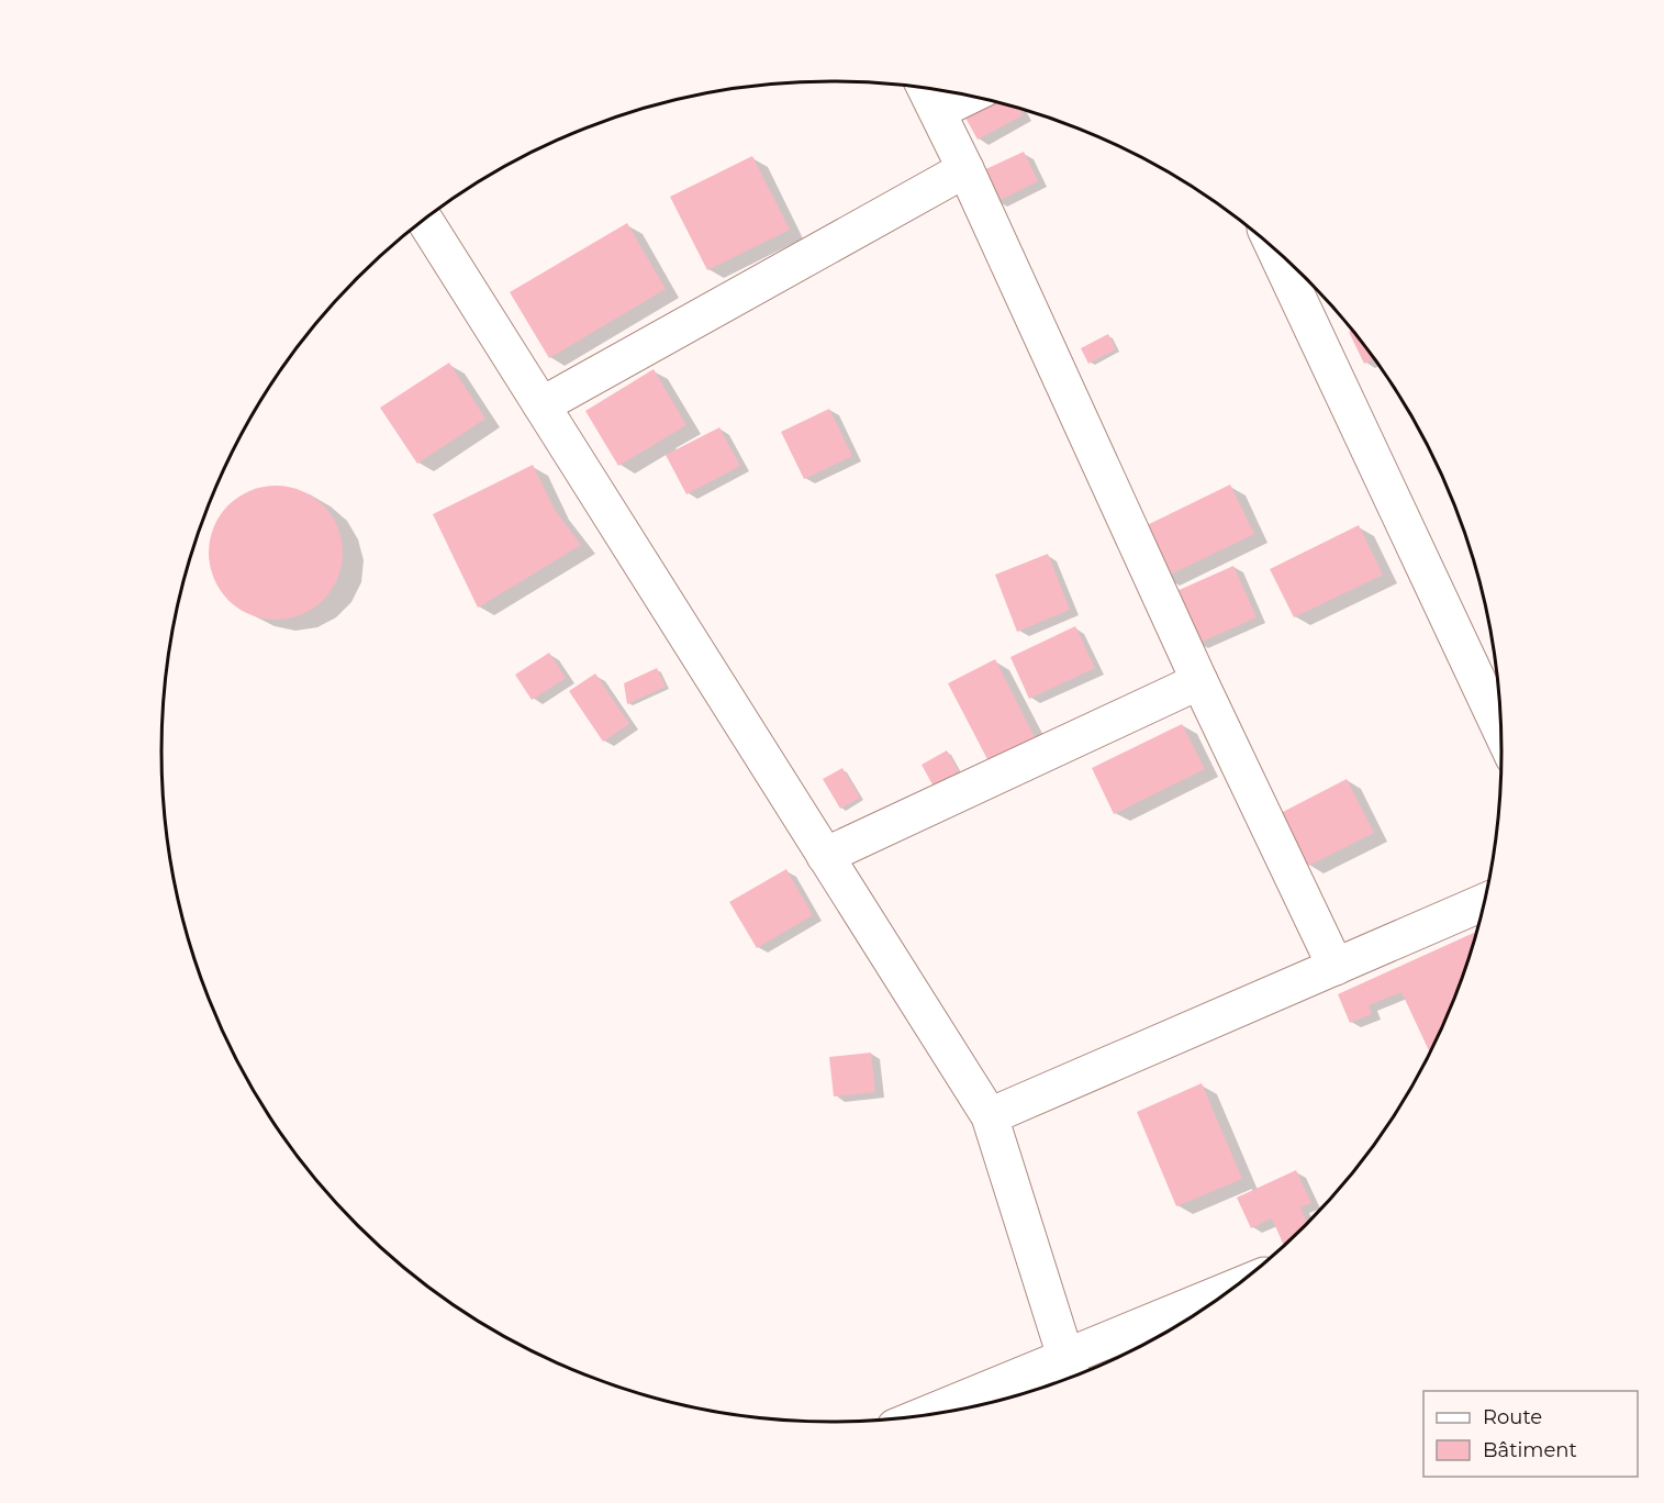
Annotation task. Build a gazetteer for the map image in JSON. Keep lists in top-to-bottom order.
{
  "legend": ["Route", "Bâtiment"]
}
